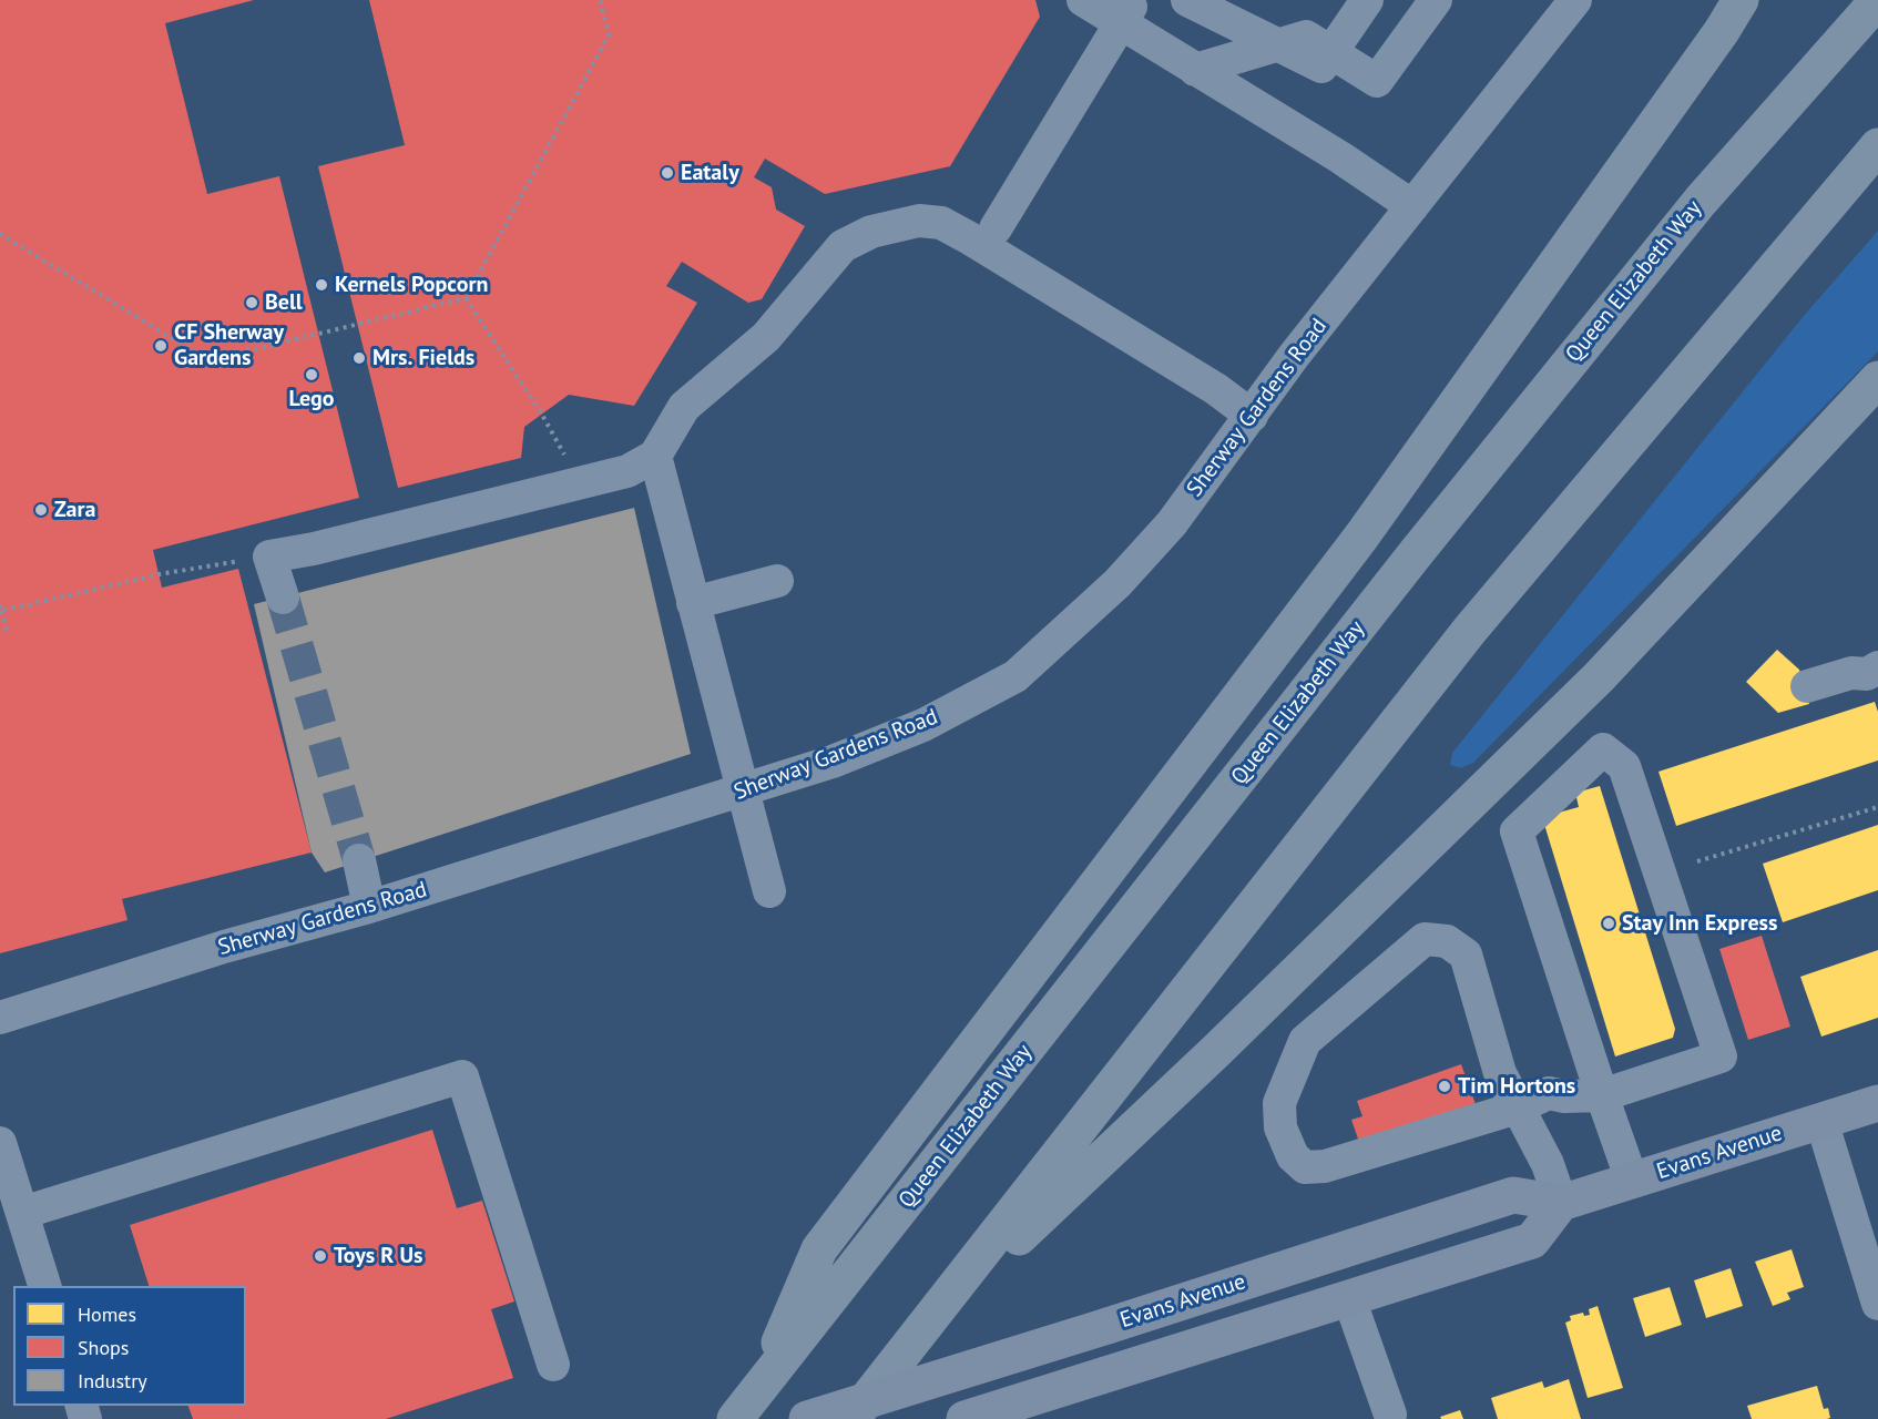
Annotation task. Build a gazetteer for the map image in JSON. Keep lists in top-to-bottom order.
{
  "streets": {
    "highway": ["Queen Elizabeth Way"],
    "main road": ["Evans Avenue"],
    "street": ["Sherway Gardens Road"]
  },
  "places": [
    "Eataly",
    "Kernels Popcorn",
    "Bell",
    "CF Sherway Gardens",
    "Mrs. Fields",
    "Lego",
    "Zara",
    "Stay Inn Express",
    "Tim Hortons",
    "Toys R Us"
  ],
  "legend": ["Homes", "Shops", "Industry"]
}
